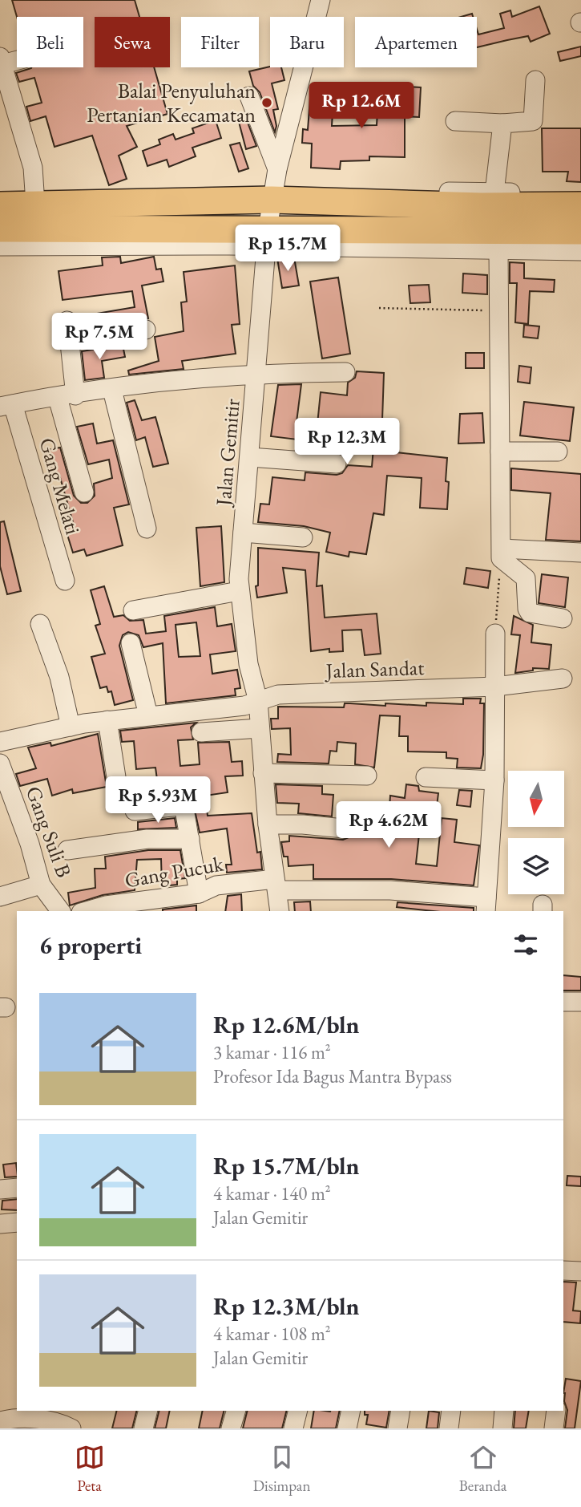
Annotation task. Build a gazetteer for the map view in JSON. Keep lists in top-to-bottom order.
{
  "streets": {
    "street": [
      "Jalan Gemitir",
      "Gang Melati",
      "Jalan Sandat",
      "Gang Suli B",
      "Gang Pucuk"
    ]
  },
  "crossings": [
    ["Jalan Gemitir", "Jalan Sandat"],
    ["Jalan Gemitir", "Gang Pucuk"]
  ],
  "places": ["Balai Penyuluhan Pertanian Kecamatan"],
  "north": "bottom",
  "page": {
    "chip": [
      "Beli",
      "Sewa",
      "Filter",
      "Baru",
      "Apartemen"
    ],
    "price": [
      "Rp 12.6M",
      "Rp 15.7M",
      "Rp 7.5M",
      "Rp 12.3M",
      "Rp 5.93M",
      "Rp 4.62M"
    ],
    "heading": "6 properti",
    "list": [
      {
        "name": "Rp 12.6M/bln",
        "note": "3 kamar · 116 m² · Profesor Ida Bagus Mantra Bypass"
      },
      {
        "name": "Rp 15.7M/bln",
        "note": "4 kamar · 140 m² · Jalan Gemitir"
      },
      {
        "name": "Rp 12.3M/bln",
        "note": "4 kamar · 108 m² · Jalan Gemitir"
      }
    ],
    "tabs": ["Peta", "Disimpan", "Beranda"]
  }
}
